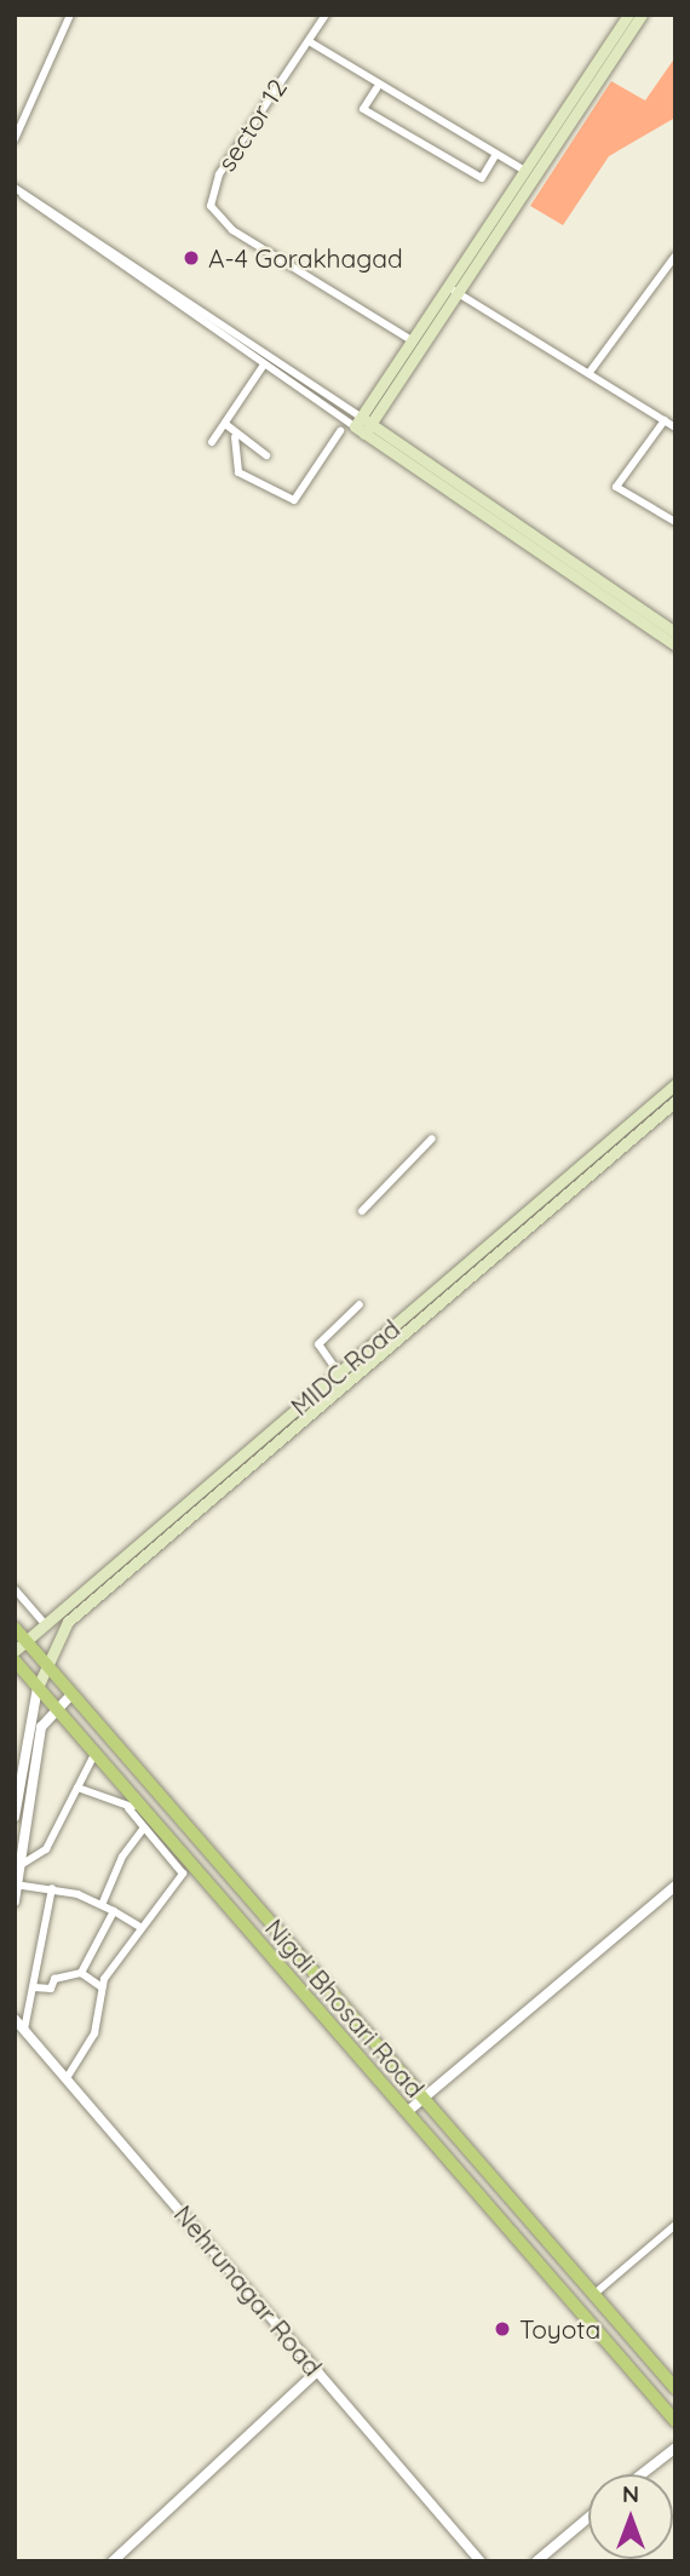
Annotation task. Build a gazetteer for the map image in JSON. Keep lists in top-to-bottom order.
{
  "streets": {
    "main road": ["MIDC Road", "Nigdi Bhosari Road"],
    "street": ["sector 12", "Nehrunagar Road"]
  },
  "crossings": [
    ["MIDC Road", "Nigdi Bhosari Road"]
  ],
  "places": ["A-4 Gorakhagad", "Toyota"],
  "north": "top"
}
